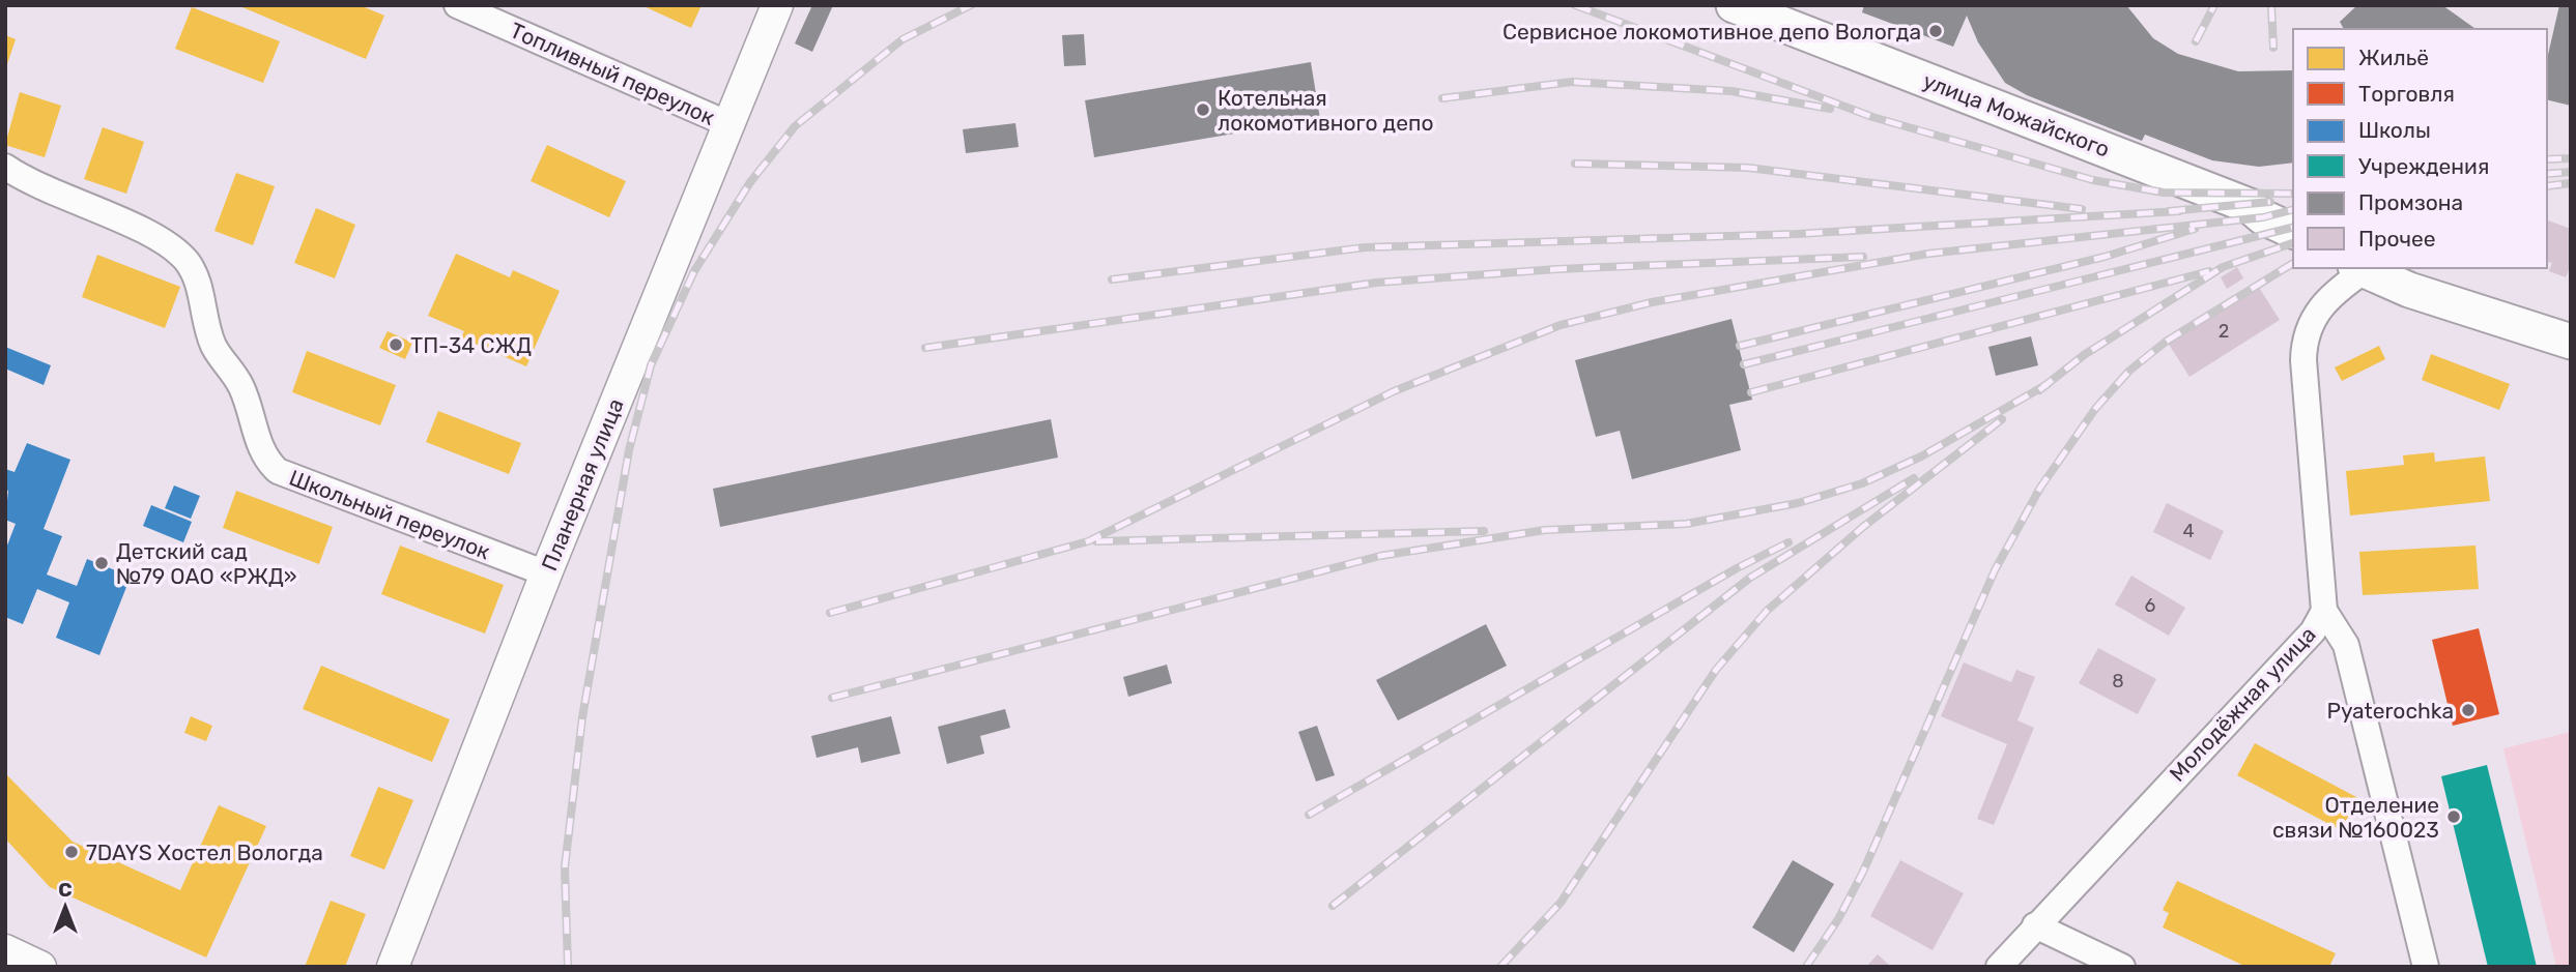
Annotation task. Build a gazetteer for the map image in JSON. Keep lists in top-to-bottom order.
{
  "streets": {
    "main road": ["улица Можайского"],
    "street": [
      "Топливный переулок",
      "Планерная улица",
      "Школьный переулок",
      "Молодёжная улица"
    ]
  },
  "crossings": [
    ["Топливный переулок", "Планерная улица"],
    ["Планерная улица", "Школьный переулок"]
  ],
  "places": [
    "Сервисное локомотивное депо Вологда",
    "Котельная локомотивного депо",
    "ТП-34 СЖД",
    "Детский сад №79 ОАО «РЖД»",
    "Pyaterochka",
    "Отделение связи №160023",
    "7DAYS Хостел Вологда"
  ],
  "house_numbers": [
    "2",
    "4",
    "6",
    "8"
  ],
  "legend": [
    "Жильё",
    "Торговля",
    "Школы",
    "Учреждения",
    "Промзона",
    "Прочее"
  ],
  "north": "top"
}
